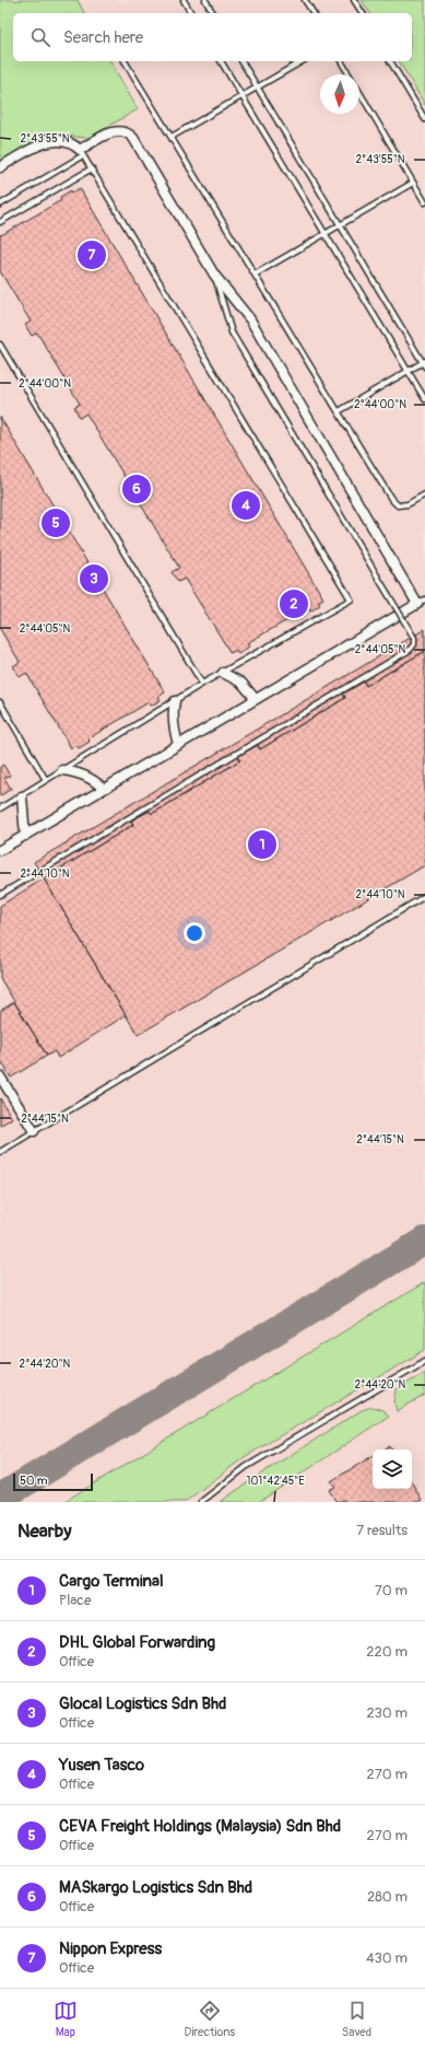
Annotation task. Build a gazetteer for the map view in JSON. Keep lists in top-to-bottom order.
{
  "scale_bar": "50 m",
  "north": "bottom",
  "page": {
    "search": "Search here",
    "pins": [
      "7",
      "6",
      "4",
      "5",
      "3",
      "2",
      "1"
    ],
    "scale": "50 m",
    "heading": ["Nearby", "7 results"],
    "list": [
      {
        "mark": "1",
        "name": "Cargo Terminal",
        "note": "Place",
        "value": "70 m"
      },
      {
        "mark": "2",
        "name": "DHL Global Forwarding",
        "note": "Office",
        "value": "220 m"
      },
      {
        "mark": "3",
        "name": "Glocal Logistics Sdn Bhd",
        "note": "Office",
        "value": "230 m"
      },
      {
        "mark": "4",
        "name": "Yusen Tasco",
        "note": "Office",
        "value": "270 m"
      },
      {
        "mark": "5",
        "name": "CEVA Freight Holdings (Malaysia) Sdn Bhd",
        "note": "Office",
        "value": "270 m"
      },
      {
        "mark": "6",
        "name": "MASkargo Logistics Sdn Bhd",
        "note": "Office",
        "value": "280 m"
      },
      {
        "mark": "7",
        "name": "Nippon Express",
        "note": "Office",
        "value": "430 m"
      }
    ],
    "nav": ["Map", "Directions", "Saved"]
  },
  "coordinates": [
    "2°43'55\"N",
    "2°44'00\"N",
    "2°44'05\"N",
    "2°44'10\"N",
    "2°44'15\"N",
    "2°44'20\"N",
    "101°42'45\"E"
  ]
}
